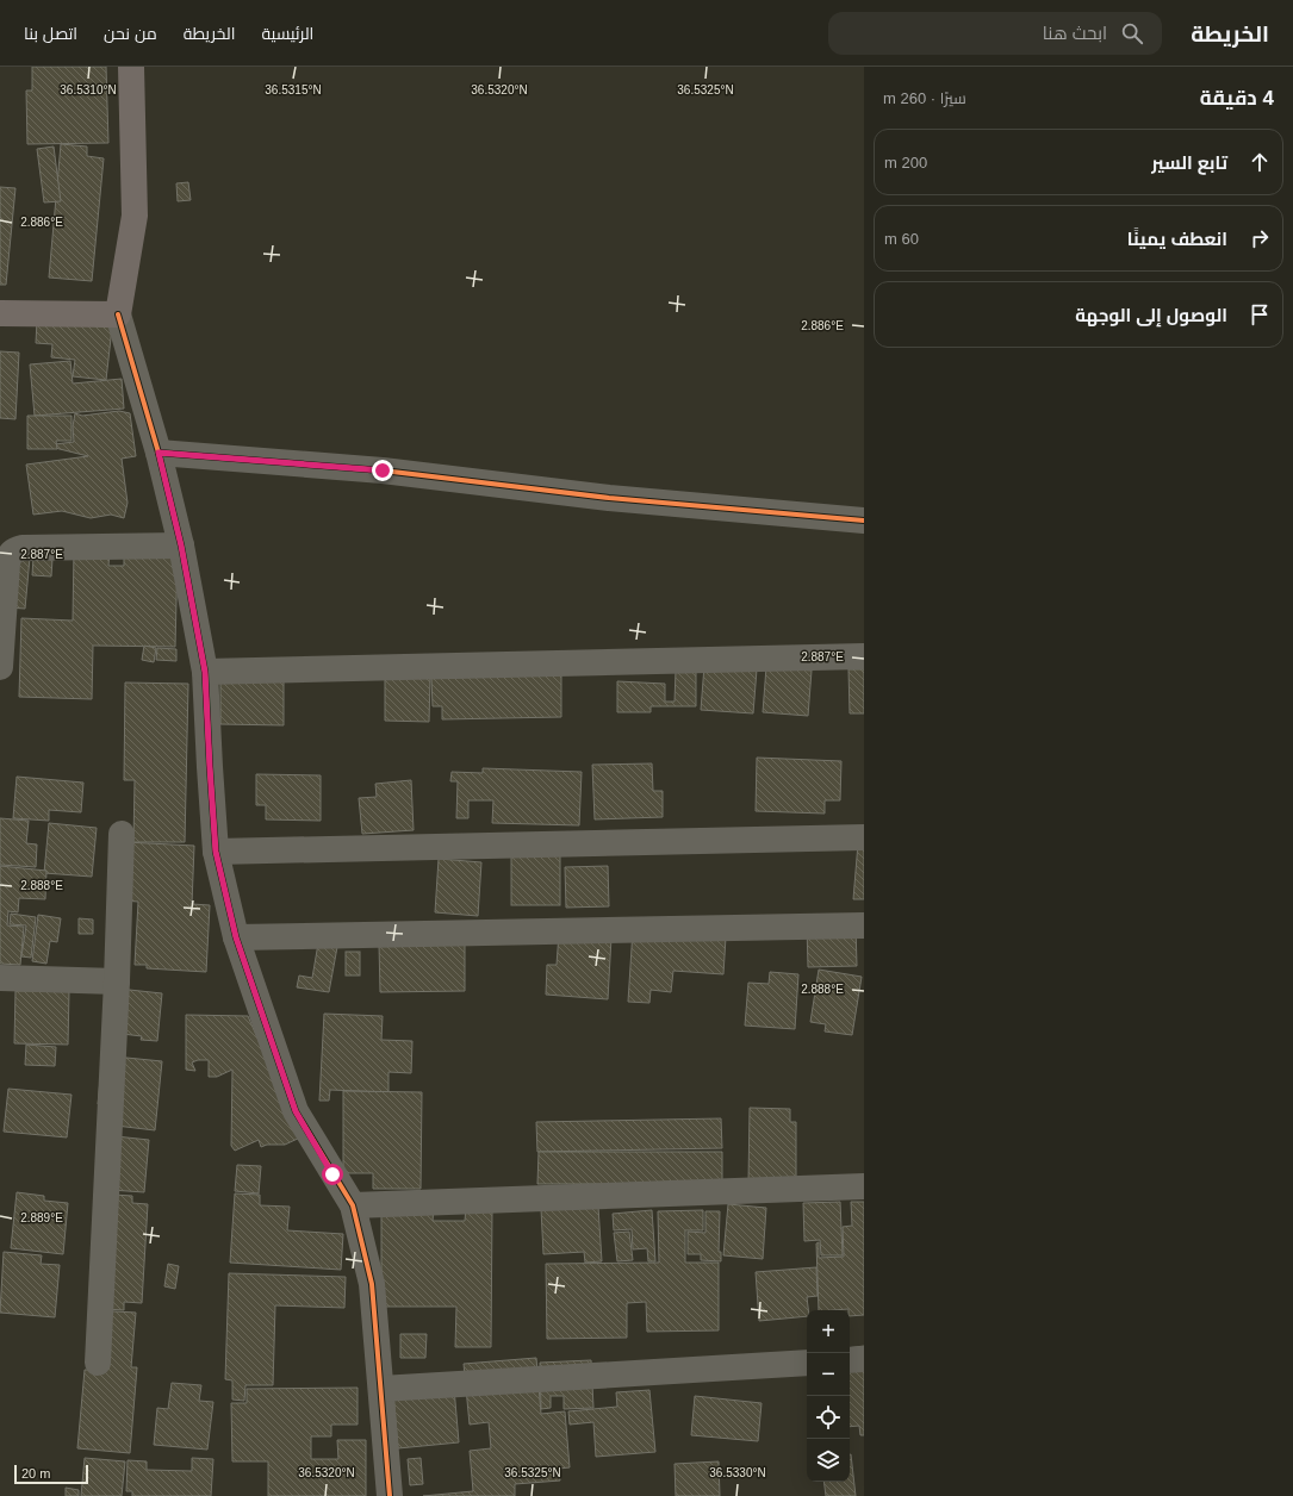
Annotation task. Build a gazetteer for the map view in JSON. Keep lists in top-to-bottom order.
{
  "scale_bar": "20 m",
  "page": {
    "header": "الخريطة",
    "search": "ابحث هنا",
    "nav": [
      "الرئيسية",
      "الخريطة",
      "من نحن",
      "اتصل بنا"
    ],
    "heading": ["4 دقيقة", "سيرًا · 260 m"],
    "list": [
      ["تابع السير", "200 m"],
      ["انعطف يمينًا", "60 m"],
      "الوصول إلى الوجهة"
    ],
    "map_buttons": ["+", "−"],
    "scale": "20 m"
  },
  "coordinates": [
    "36.5310°N",
    "36.5315°N",
    "36.5320°N",
    "36.5325°N",
    "2.886°E",
    "2.887°E",
    "2.888°E",
    "2.889°E",
    "36.5330°N"
  ]
}
